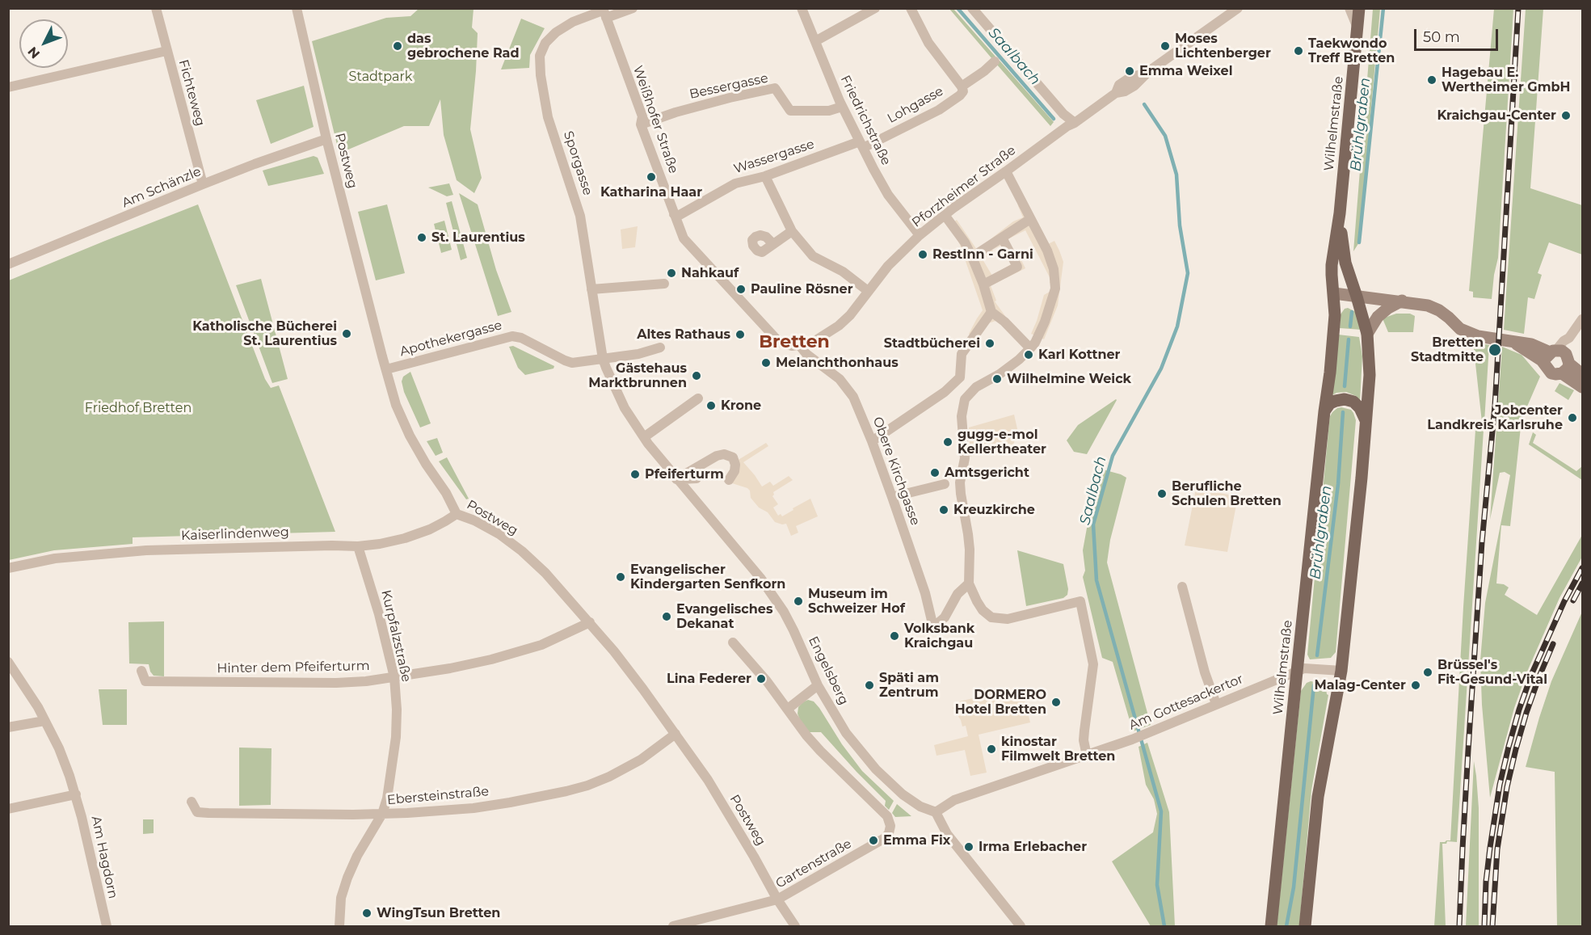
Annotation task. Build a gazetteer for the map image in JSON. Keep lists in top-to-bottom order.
{
  "streets": {
    "main road": ["Wilhelmstraße"],
    "street": [
      "Bessergasse",
      "Fichteweg",
      "Lohgasse",
      "Weißhofer Straße",
      "Friedrichstraße",
      "Wassergasse",
      "Postweg",
      "Sporgasse",
      "Pforzheimer Straße",
      "Am Schänzle",
      "Apothekergasse",
      "Obere Kirchgasse",
      "Kaiserlindenweg",
      "Kurpfalzstraße",
      "Hinter dem Pfeiferturm",
      "Engelsberg",
      "Am Gottesackertor",
      "Ebersteinstraße",
      "Am Hagdorn",
      "Gartenstraße"
    ]
  },
  "crossings": [
    ["Bessergasse", "Weißhofer Straße"],
    ["Bessergasse", "Friedrichstraße"],
    ["Fichteweg", "Am Schänzle"],
    ["Lohgasse", "Friedrichstraße"],
    ["Lohgasse", "Wassergasse"],
    ["Weißhofer Straße", "Wassergasse"],
    ["Weißhofer Straße", "Sporgasse"],
    ["Weißhofer Straße", "Pforzheimer Straße"],
    ["Weißhofer Straße", "Obere Kirchgasse"],
    ["Friedrichstraße", "Wassergasse"],
    ["Friedrichstraße", "Pforzheimer Straße"],
    ["Wilhelmstraße", "Am Gottesackertor"],
    ["Postweg", "Am Schänzle"],
    ["Postweg", "Apothekergasse"],
    ["Postweg", "Kaiserlindenweg"],
    ["Postweg", "Hinter dem Pfeiferturm"],
    ["Postweg", "Ebersteinstraße"],
    ["Postweg", "Gartenstraße"],
    ["Sporgasse", "Apothekergasse"],
    ["Sporgasse", "Engelsberg"],
    ["Pforzheimer Straße", "Obere Kirchgasse"],
    ["Apothekergasse", "Engelsberg"],
    ["Kaiserlindenweg", "Kurpfalzstraße"],
    ["Kurpfalzstraße", "Hinter dem Pfeiferturm"],
    ["Kurpfalzstraße", "Ebersteinstraße"],
    ["Engelsberg", "Am Gottesackertor"]
  ],
  "districts": ["Bretten"],
  "water": ["Saalbach", "Brühlgraben"],
  "parks": ["Stadtpark", "Friedhof Bretten"],
  "places": [
    "das gebrochene Rad",
    "Moses Lichtenberger",
    "Taekwondo Treff Bretten",
    "Emma Weixel",
    "Hagebau E. Wertheimer GmbH",
    "Kraichgau-Center",
    "Katharina Haar",
    "St. Laurentius",
    "RestInn - Garni",
    "Nahkauf",
    "Pauline Rösner",
    "Katholische Bücherei St. Laurentius",
    "Altes Rathaus",
    "Stadtbücherei",
    "Bretten Stadtmitte",
    "Karl Kottner",
    "Melanchthonhaus",
    "Gästehaus Marktbrunnen",
    "Wilhelmine Weick",
    "Krone",
    "Jobcenter Landkreis Karlsruhe",
    "gugg-e-mol Kellertheater",
    "Amtsgericht",
    "Pfeiferturm",
    "Berufliche Schulen Bretten",
    "Kreuzkirche",
    "Evangelischer Kindergarten Senfkorn",
    "Museum im Schweizer Hof",
    "Evangelisches Dekanat",
    "Volksbank Kraichgau",
    "Brüssel's Fit-Gesund-Vital",
    "Lina Federer",
    "Späti am Zentrum",
    "Malag-Center",
    "DORMERO Hotel Bretten",
    "kinostar Filmwelt Bretten",
    "Emma Fix",
    "Irma Erlebacher",
    "WingTsun Bretten"
  ],
  "scale_bar": "50 m",
  "north": "bottom left"
}
